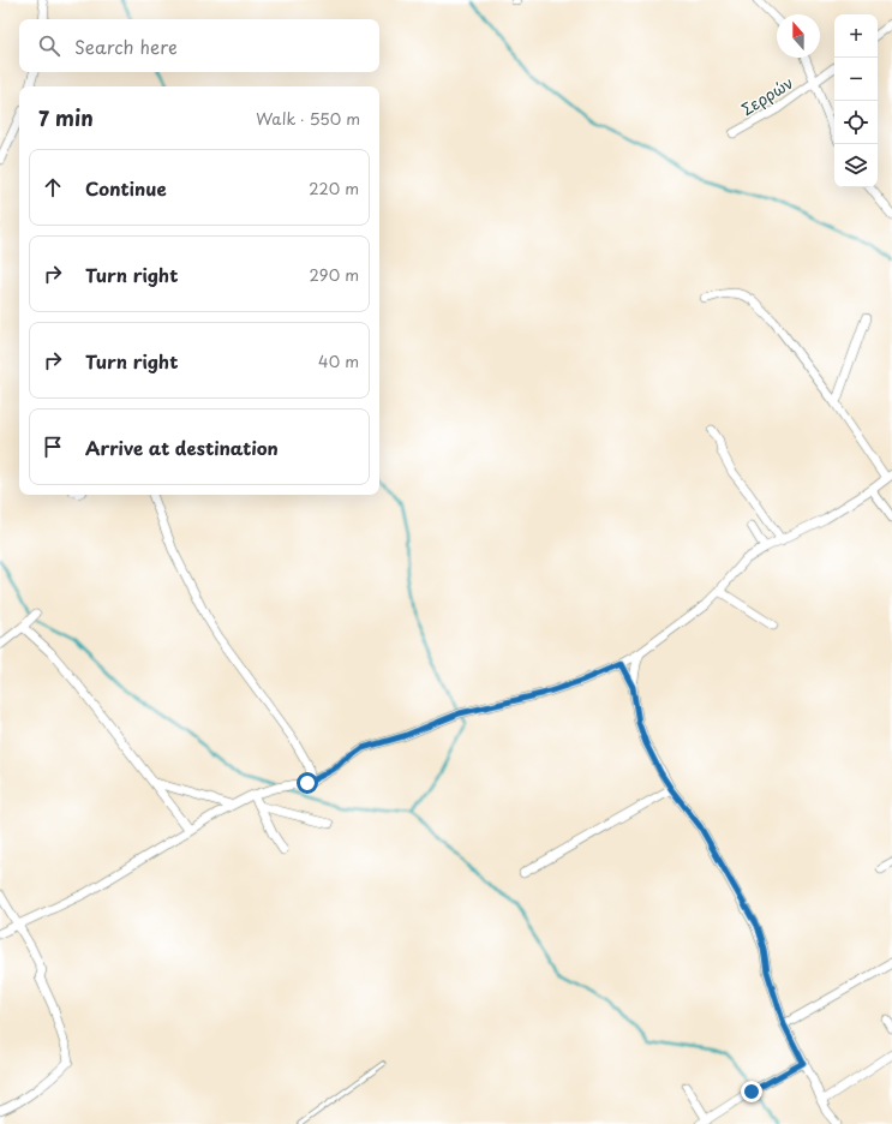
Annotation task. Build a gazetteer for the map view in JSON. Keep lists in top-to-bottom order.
{
  "streets": {
    "street": ["Σερρών"]
  },
  "north": "top",
  "page": {
    "map_buttons": ["+", "−"],
    "search": "Search here",
    "heading": ["7 min", "Walk · 550 m"],
    "list": [
      ["Continue", "220 m"],
      ["Turn right", "290 m"],
      ["Turn right", "40 m"],
      "Arrive at destination"
    ]
  }
}
